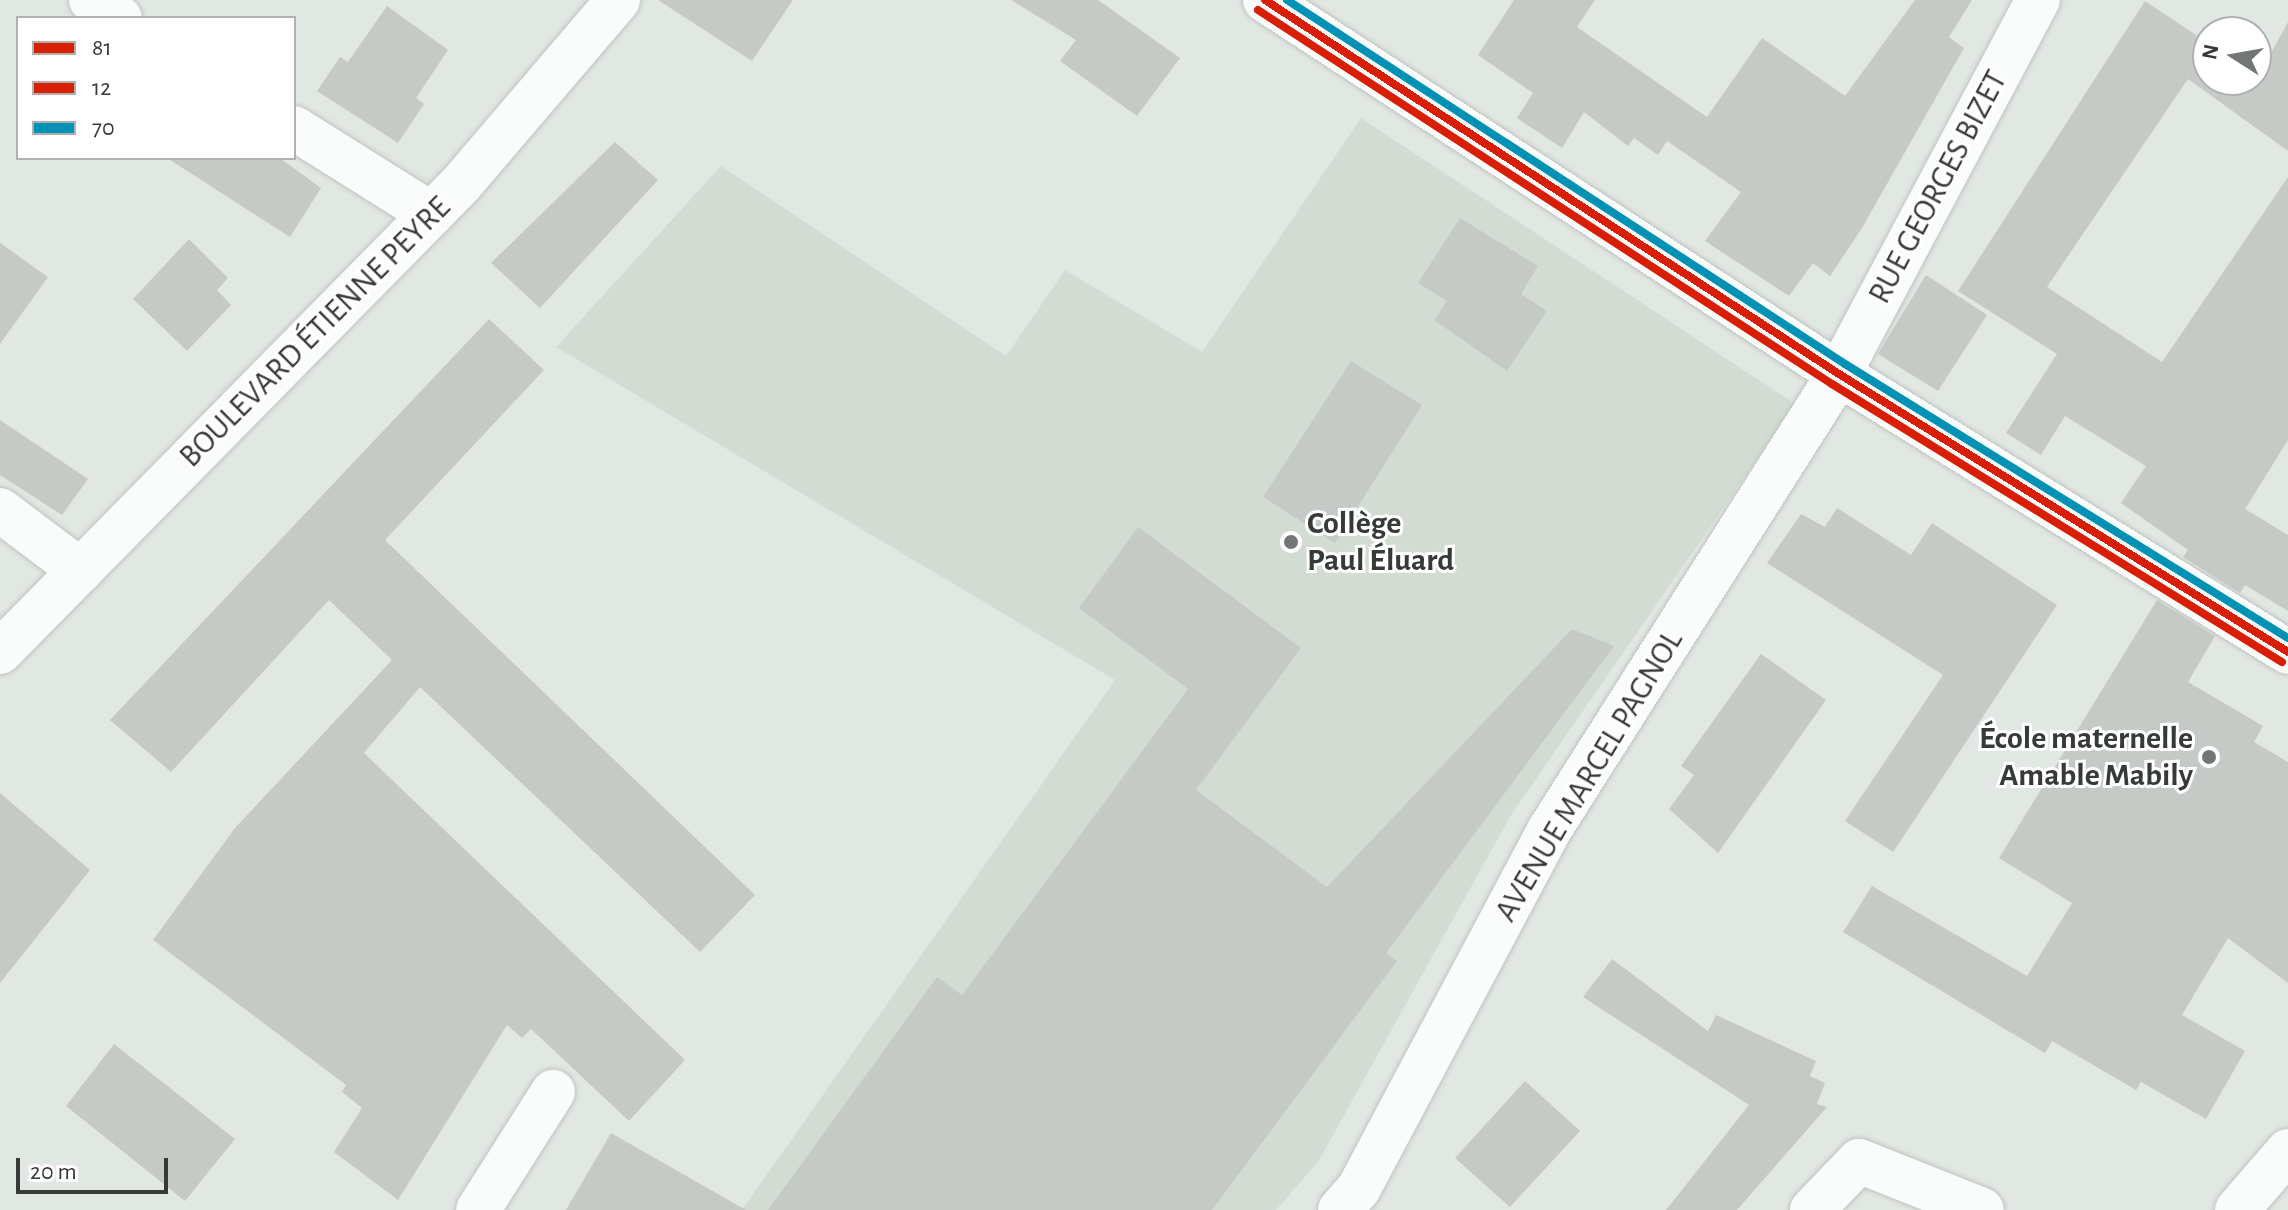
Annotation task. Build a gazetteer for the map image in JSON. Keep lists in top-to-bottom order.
{
  "streets": {
    "street": ["RUE GEORGES BIZET", "BOULEVARD ÉTIENNE PEYRE", "AVENUE MARCEL PAGNOL"]
  },
  "crossings": [
    ["RUE GEORGES BIZET", "AVENUE MARCEL PAGNOL"]
  ],
  "places": ["Collège Paul Éluard", "École maternelle Amable Mabily"],
  "lines": ["transit line 81", "transit line 70", "transit line 12"],
  "legend": ["81", "12", "70"],
  "scale_bar": "20 m",
  "north": "left"
}
